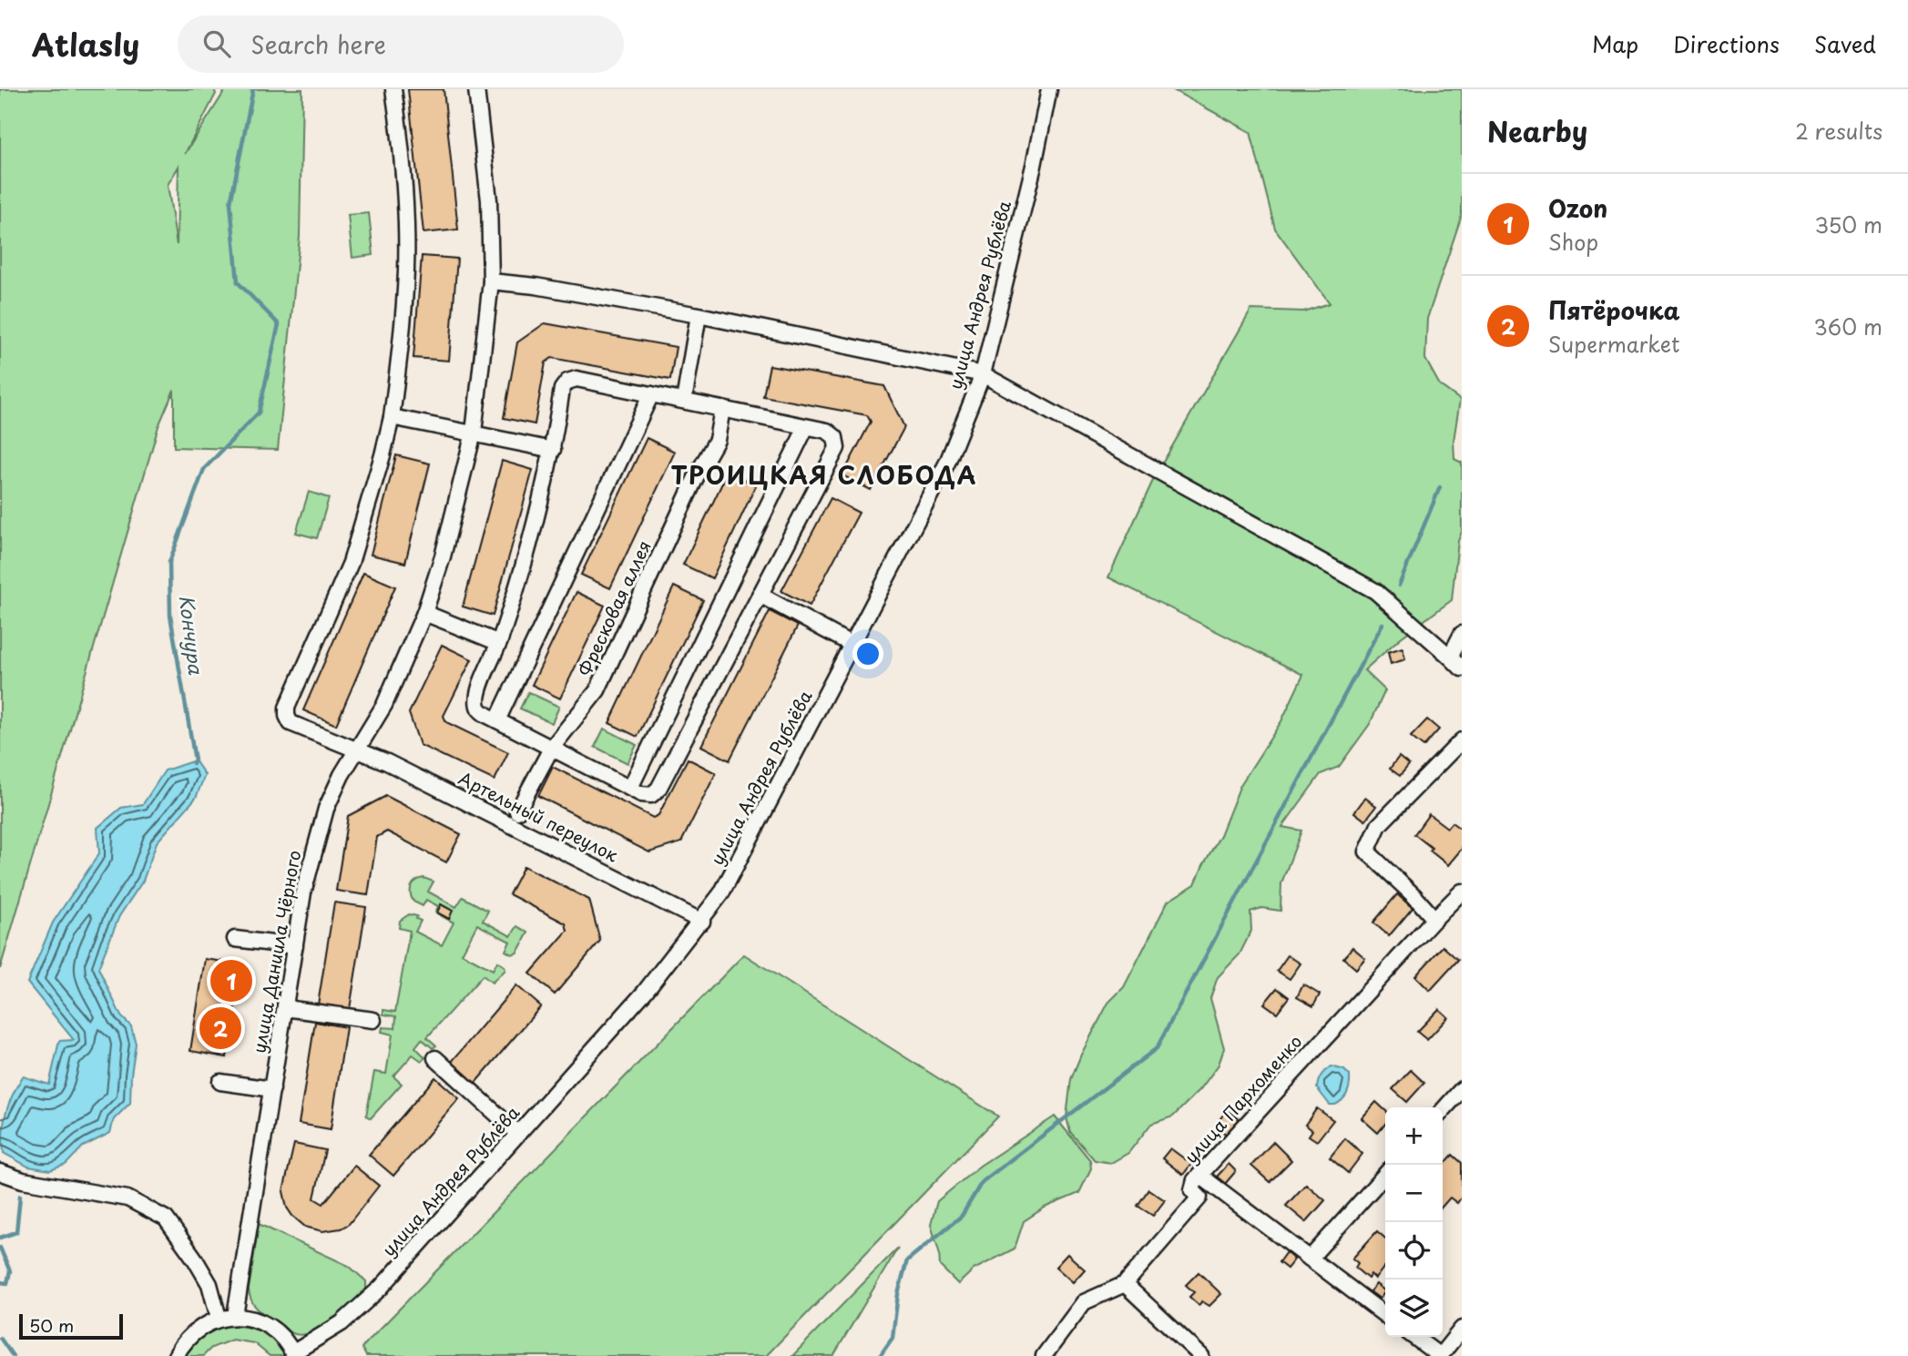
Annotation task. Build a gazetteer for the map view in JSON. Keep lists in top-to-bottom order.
{
  "streets": {
    "street": [
      "улица Андрея Рублёва",
      "Фресковая аллея",
      "Артельный переулок",
      "улица Даниила Чёрного",
      "улица Пархоменко"
    ]
  },
  "crossings": [
    ["улица Андрея Рублёва", "Артельный переулок"],
    ["Артельный переулок", "улица Даниила Чёрного"]
  ],
  "districts": ["ТРОИЦКАЯ СЛОБОДА"],
  "water": ["Кончура"],
  "scale_bar": "50 m",
  "page": {
    "header": "Atlasly",
    "search": "Search here",
    "nav": ["Map", "Directions", "Saved"],
    "heading": ["Nearby", "2 results"],
    "list": [
      {
        "mark": "1",
        "name": "Ozon",
        "note": "Shop",
        "value": "350 m"
      },
      {
        "mark": "2",
        "name": "Пятёрочка",
        "note": "Supermarket",
        "value": "360 m"
      }
    ],
    "pins": ["1", "2"],
    "map_buttons": ["+", "−"],
    "scale": "50 m"
  }
}
